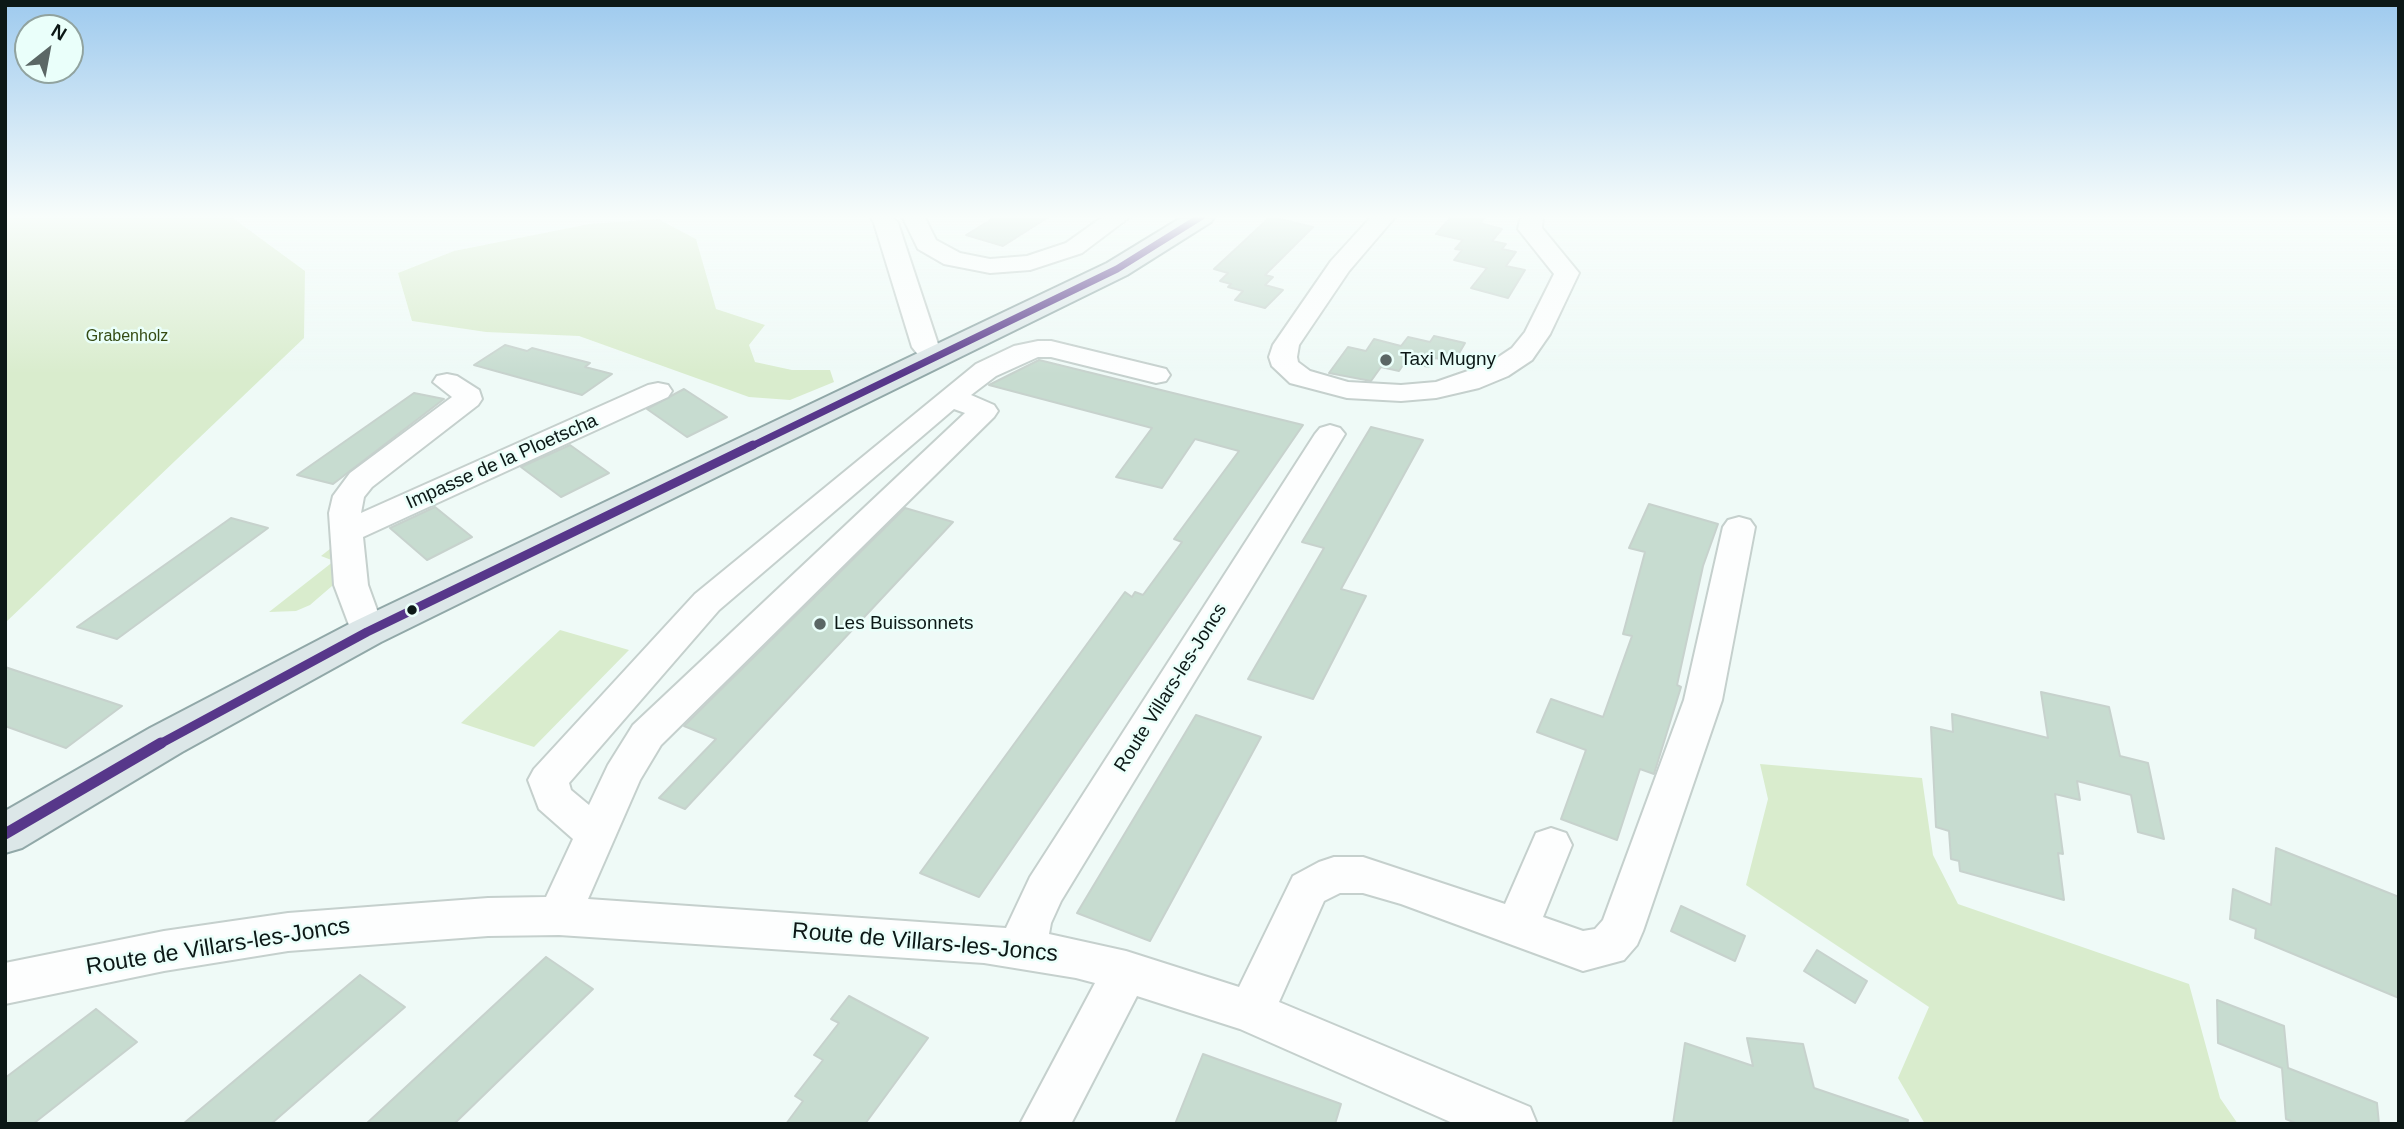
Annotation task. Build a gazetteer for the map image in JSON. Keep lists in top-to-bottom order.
{
  "streets": {
    "street": ["Impasse de la Ploetscha", "Route Villars-les-Joncs", "Route de Villars-les-Joncs"]
  },
  "crossings": [
    ["Route Villars-les-Joncs", "Route de Villars-les-Joncs"]
  ],
  "parks": ["Grabenholz"],
  "places": ["Taxi Mugny", "Les Buissonnets"],
  "north": "top right"
}
